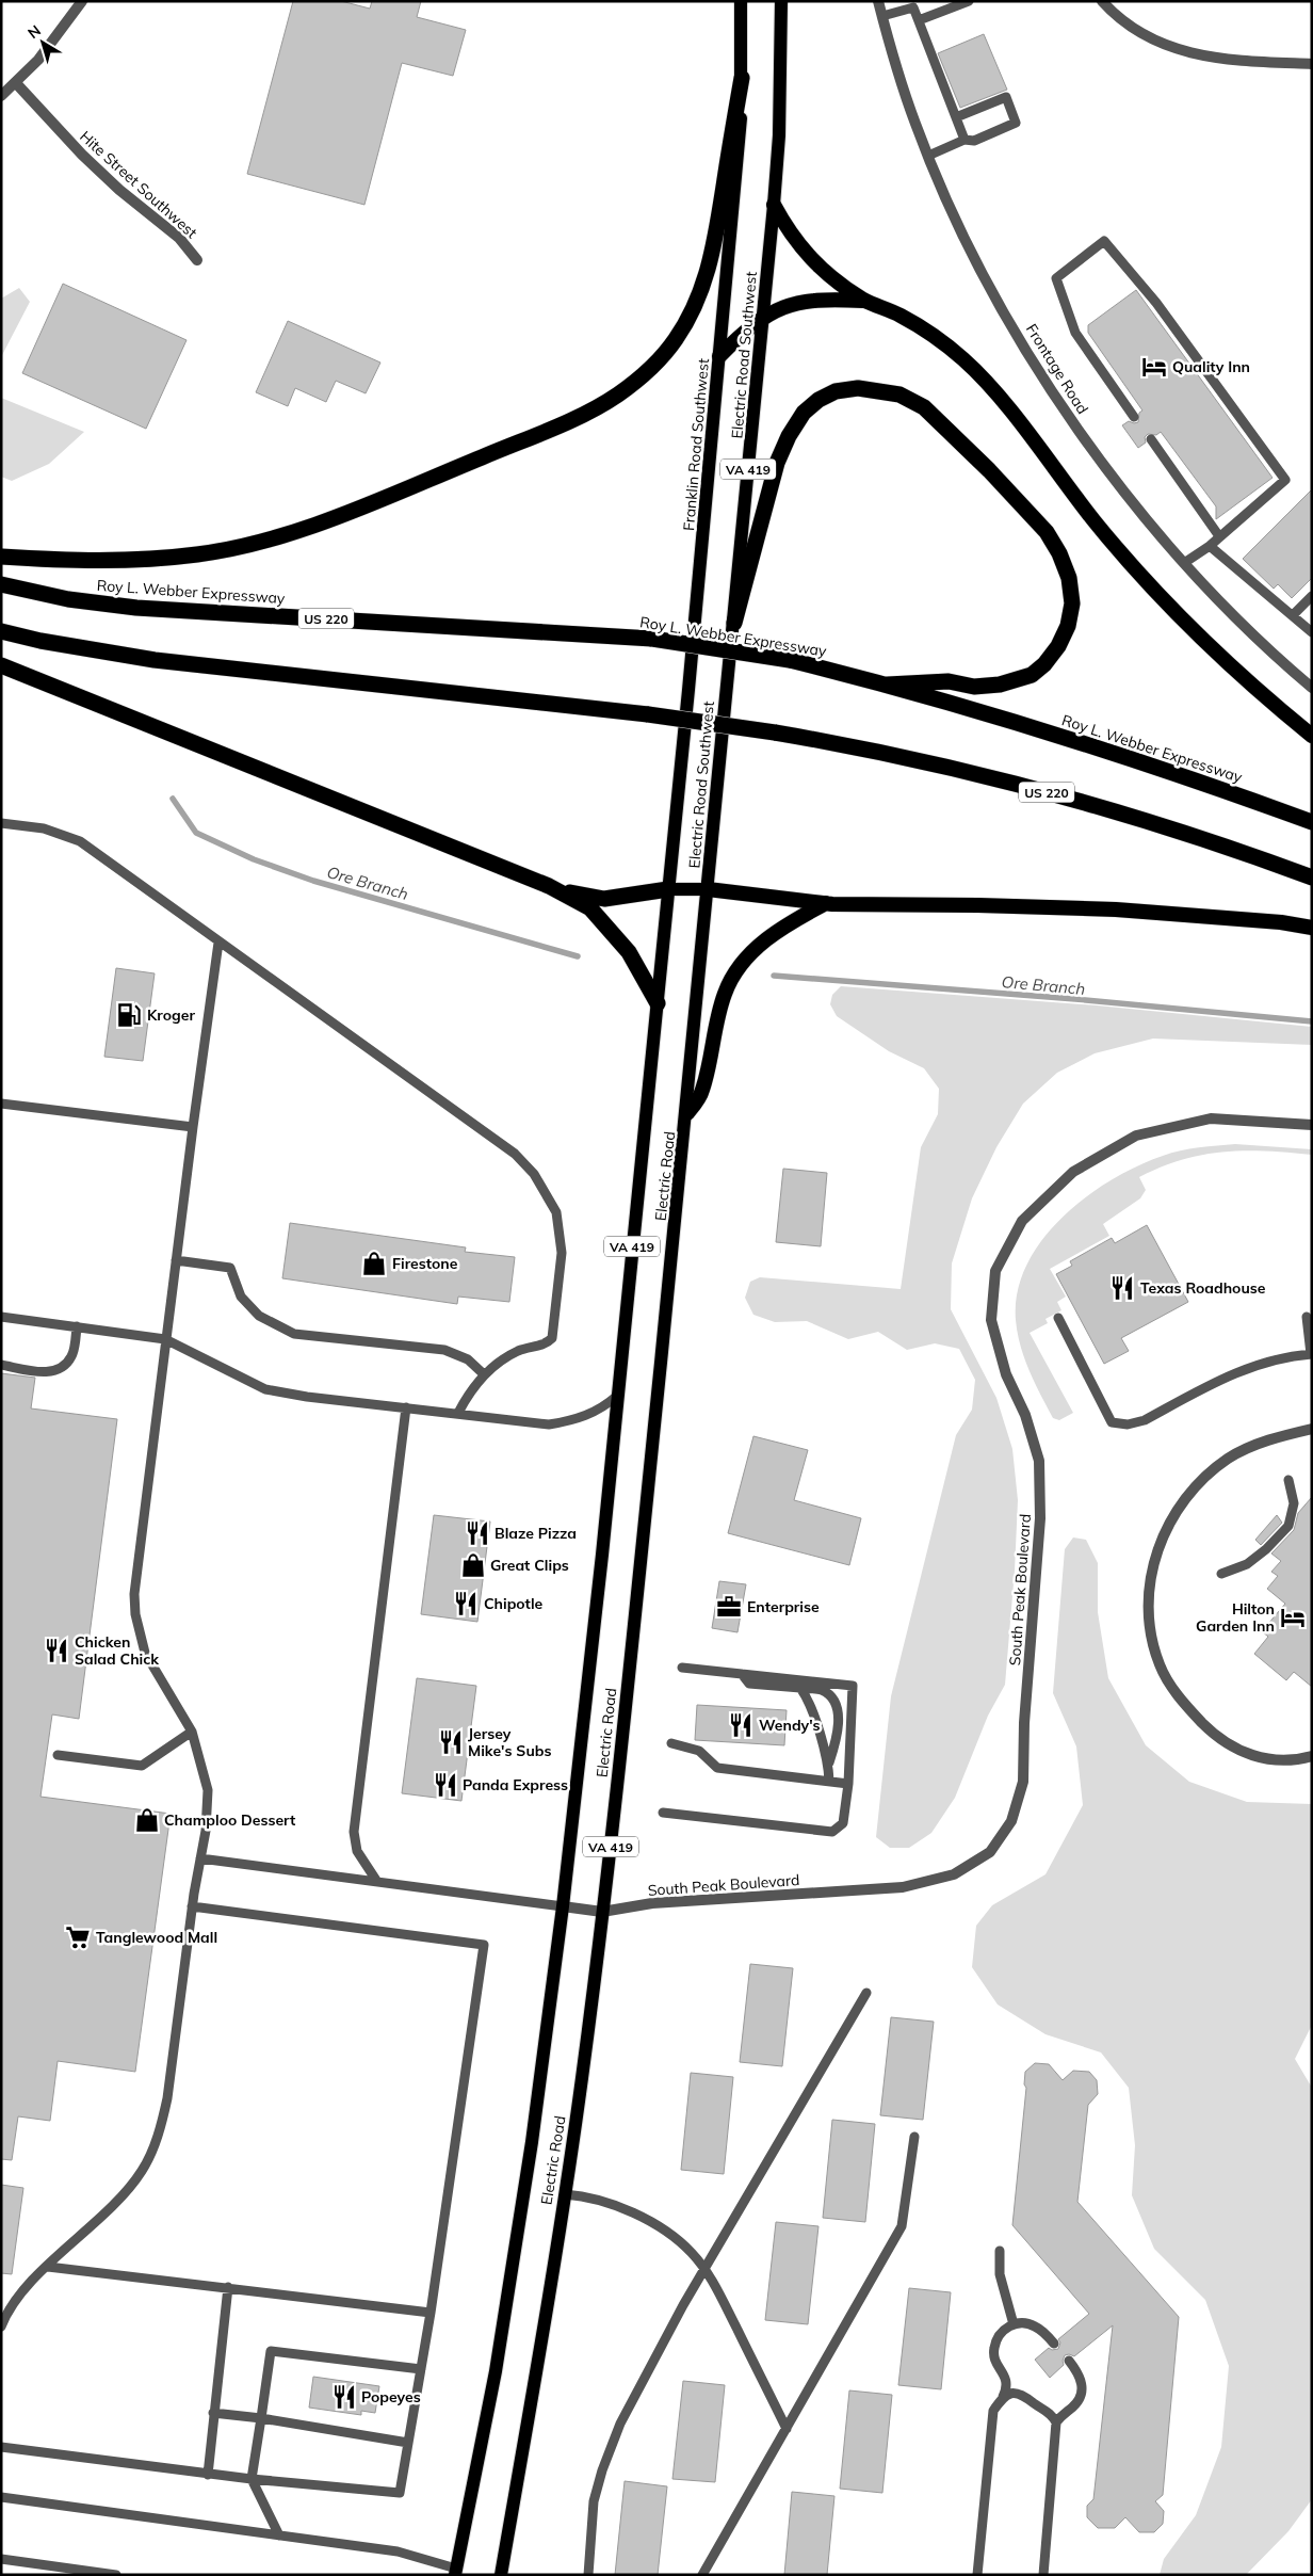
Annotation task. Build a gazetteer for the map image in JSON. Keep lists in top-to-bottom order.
{
  "streets": {
    "highway": ["Roy L. Webber Expressway", "US 220"],
    "main road": [
      "Electric Road Southwest",
      "Franklin Road Southwest",
      "VA 419",
      "Electric Road"
    ],
    "street": ["Hite Street Southwest", "Frontage Road", "South Peak Boulevard"]
  },
  "crossings": [
    ["Electric Road Southwest", "Electric Road"],
    ["Franklin Road Southwest", "VA 419"],
    ["VA 419", "Electric Road"],
    ["Electric Road", "South Peak Boulevard"]
  ],
  "water": ["Ore Branch"],
  "places": {
    "hotel": ["Quality Inn", "Hilton Garden Inn"],
    "fuel station": ["Kroger"],
    "shop": ["Firestone", "Great Clips", "Champloo Dessert"],
    "restaurant": [
      "Texas Roadhouse",
      "Blaze Pizza",
      "Chipotle",
      "Chicken Salad Chick",
      "Wendy's",
      "Jersey Mike's Subs",
      "Panda Express",
      "Popeyes"
    ],
    "office": ["Enterprise"],
    "supermarket": ["Tanglewood Mall"]
  },
  "north": "top left"
}
